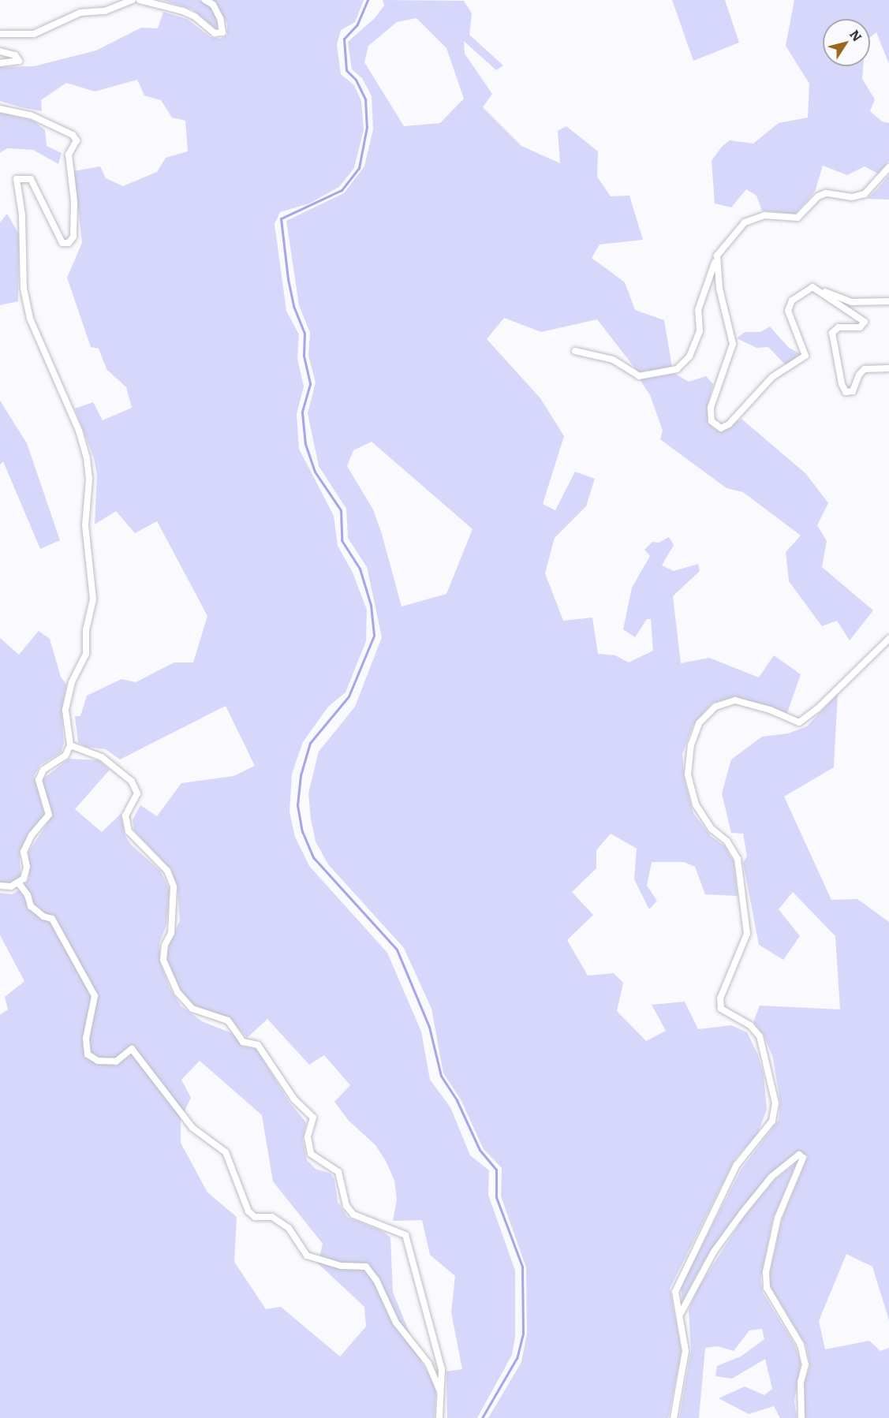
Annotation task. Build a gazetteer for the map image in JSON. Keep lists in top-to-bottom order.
{
  "north": "top right"
}
